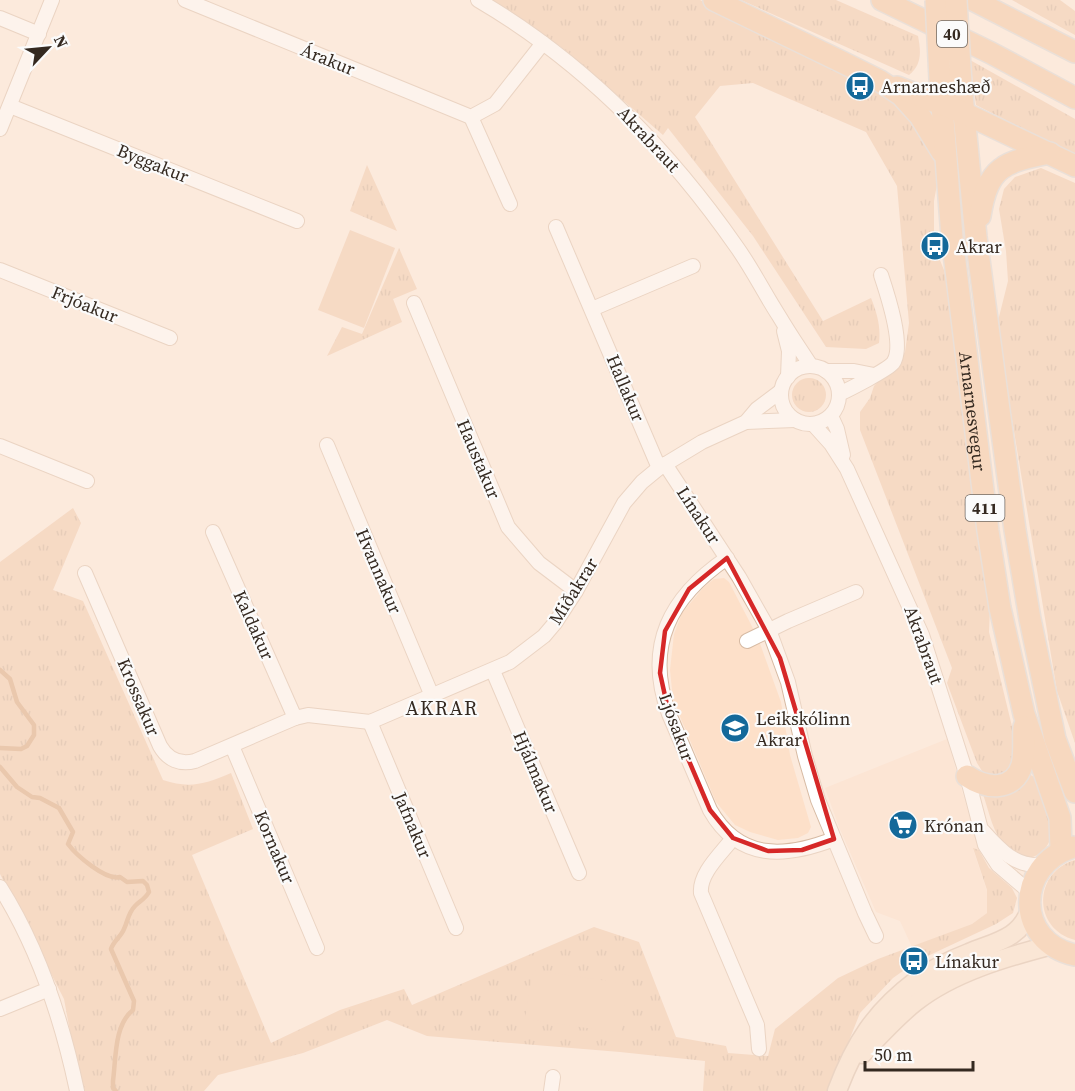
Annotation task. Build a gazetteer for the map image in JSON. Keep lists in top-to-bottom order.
{
  "streets": {
    "main road": ["40", "Arnarnesvegur", "411"],
    "street": [
      "Árakur",
      "Akrabraut",
      "Byggakur",
      "Frjóakur",
      "Hallakur",
      "Haustakur",
      "Línakur",
      "Hvannakur",
      "Miðakrar",
      "Kaldakur",
      "Krossakur",
      "Ljósakur",
      "Hjálmakur",
      "Jafnakur",
      "Kornakur"
    ]
  },
  "crossings": [
    ["Akrabraut", "Arnarnesvegur"],
    ["Akrabraut", "Miðakrar"],
    ["Hallakur", "Línakur"],
    ["Hallakur", "Miðakrar"],
    ["Haustakur", "Miðakrar"],
    ["Línakur", "Miðakrar"],
    ["Línakur", "Ljósakur"],
    ["Hvannakur", "Miðakrar"],
    ["Miðakrar", "Kaldakur"],
    ["Miðakrar", "Krossakur"],
    ["Miðakrar", "Hjálmakur"],
    ["Miðakrar", "Jafnakur"],
    ["Miðakrar", "Kornakur"],
    ["Krossakur", "Kornakur"]
  ],
  "districts": ["AKRAR"],
  "places": {
    "bus stop": ["Arnarneshæð", "Akrar", "Línakur"],
    "school or university": ["Leikskólinn Akrar"],
    "supermarket": ["Krónan"]
  },
  "scale_bar": "50 m",
  "north": "top right"
}
